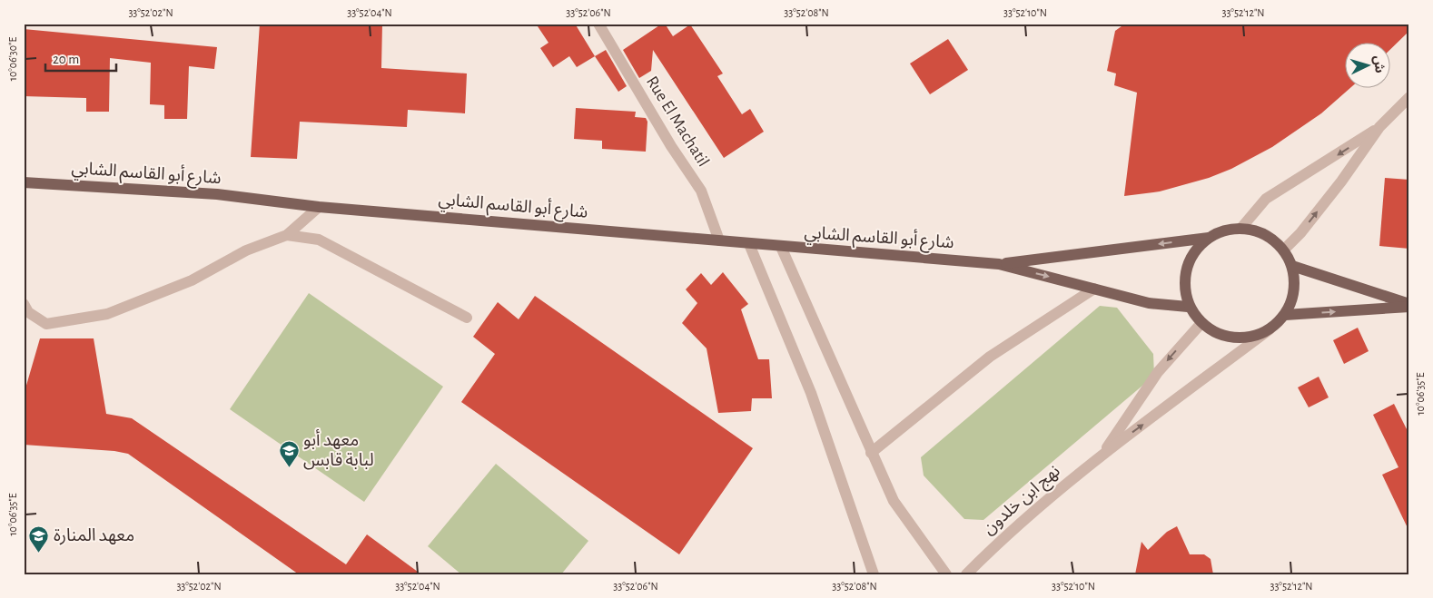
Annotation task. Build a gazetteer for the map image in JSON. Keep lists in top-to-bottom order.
{
  "streets": {
    "main road": ["شارع أبو القاسم الشابي"],
    "street": ["Rue El Machatil", "نهج ابن خلدون"]
  },
  "crossings": [
    ["Rue El Machatil", "شارع أبو القاسم الشابي"]
  ],
  "places": {
    "school or university": ["معهد أبو لبابة قابس", "معهد المنارة"]
  },
  "scale_bar": "20 m",
  "north": "right",
  "coordinates": [
    "33°52'02\"N",
    "33°52'04\"N",
    "33°52'06\"N",
    "33°52'08\"N",
    "33°52'10\"N",
    "33°52'12\"N",
    "10°06'30\"E",
    "10°06'35\"E"
  ]
}
